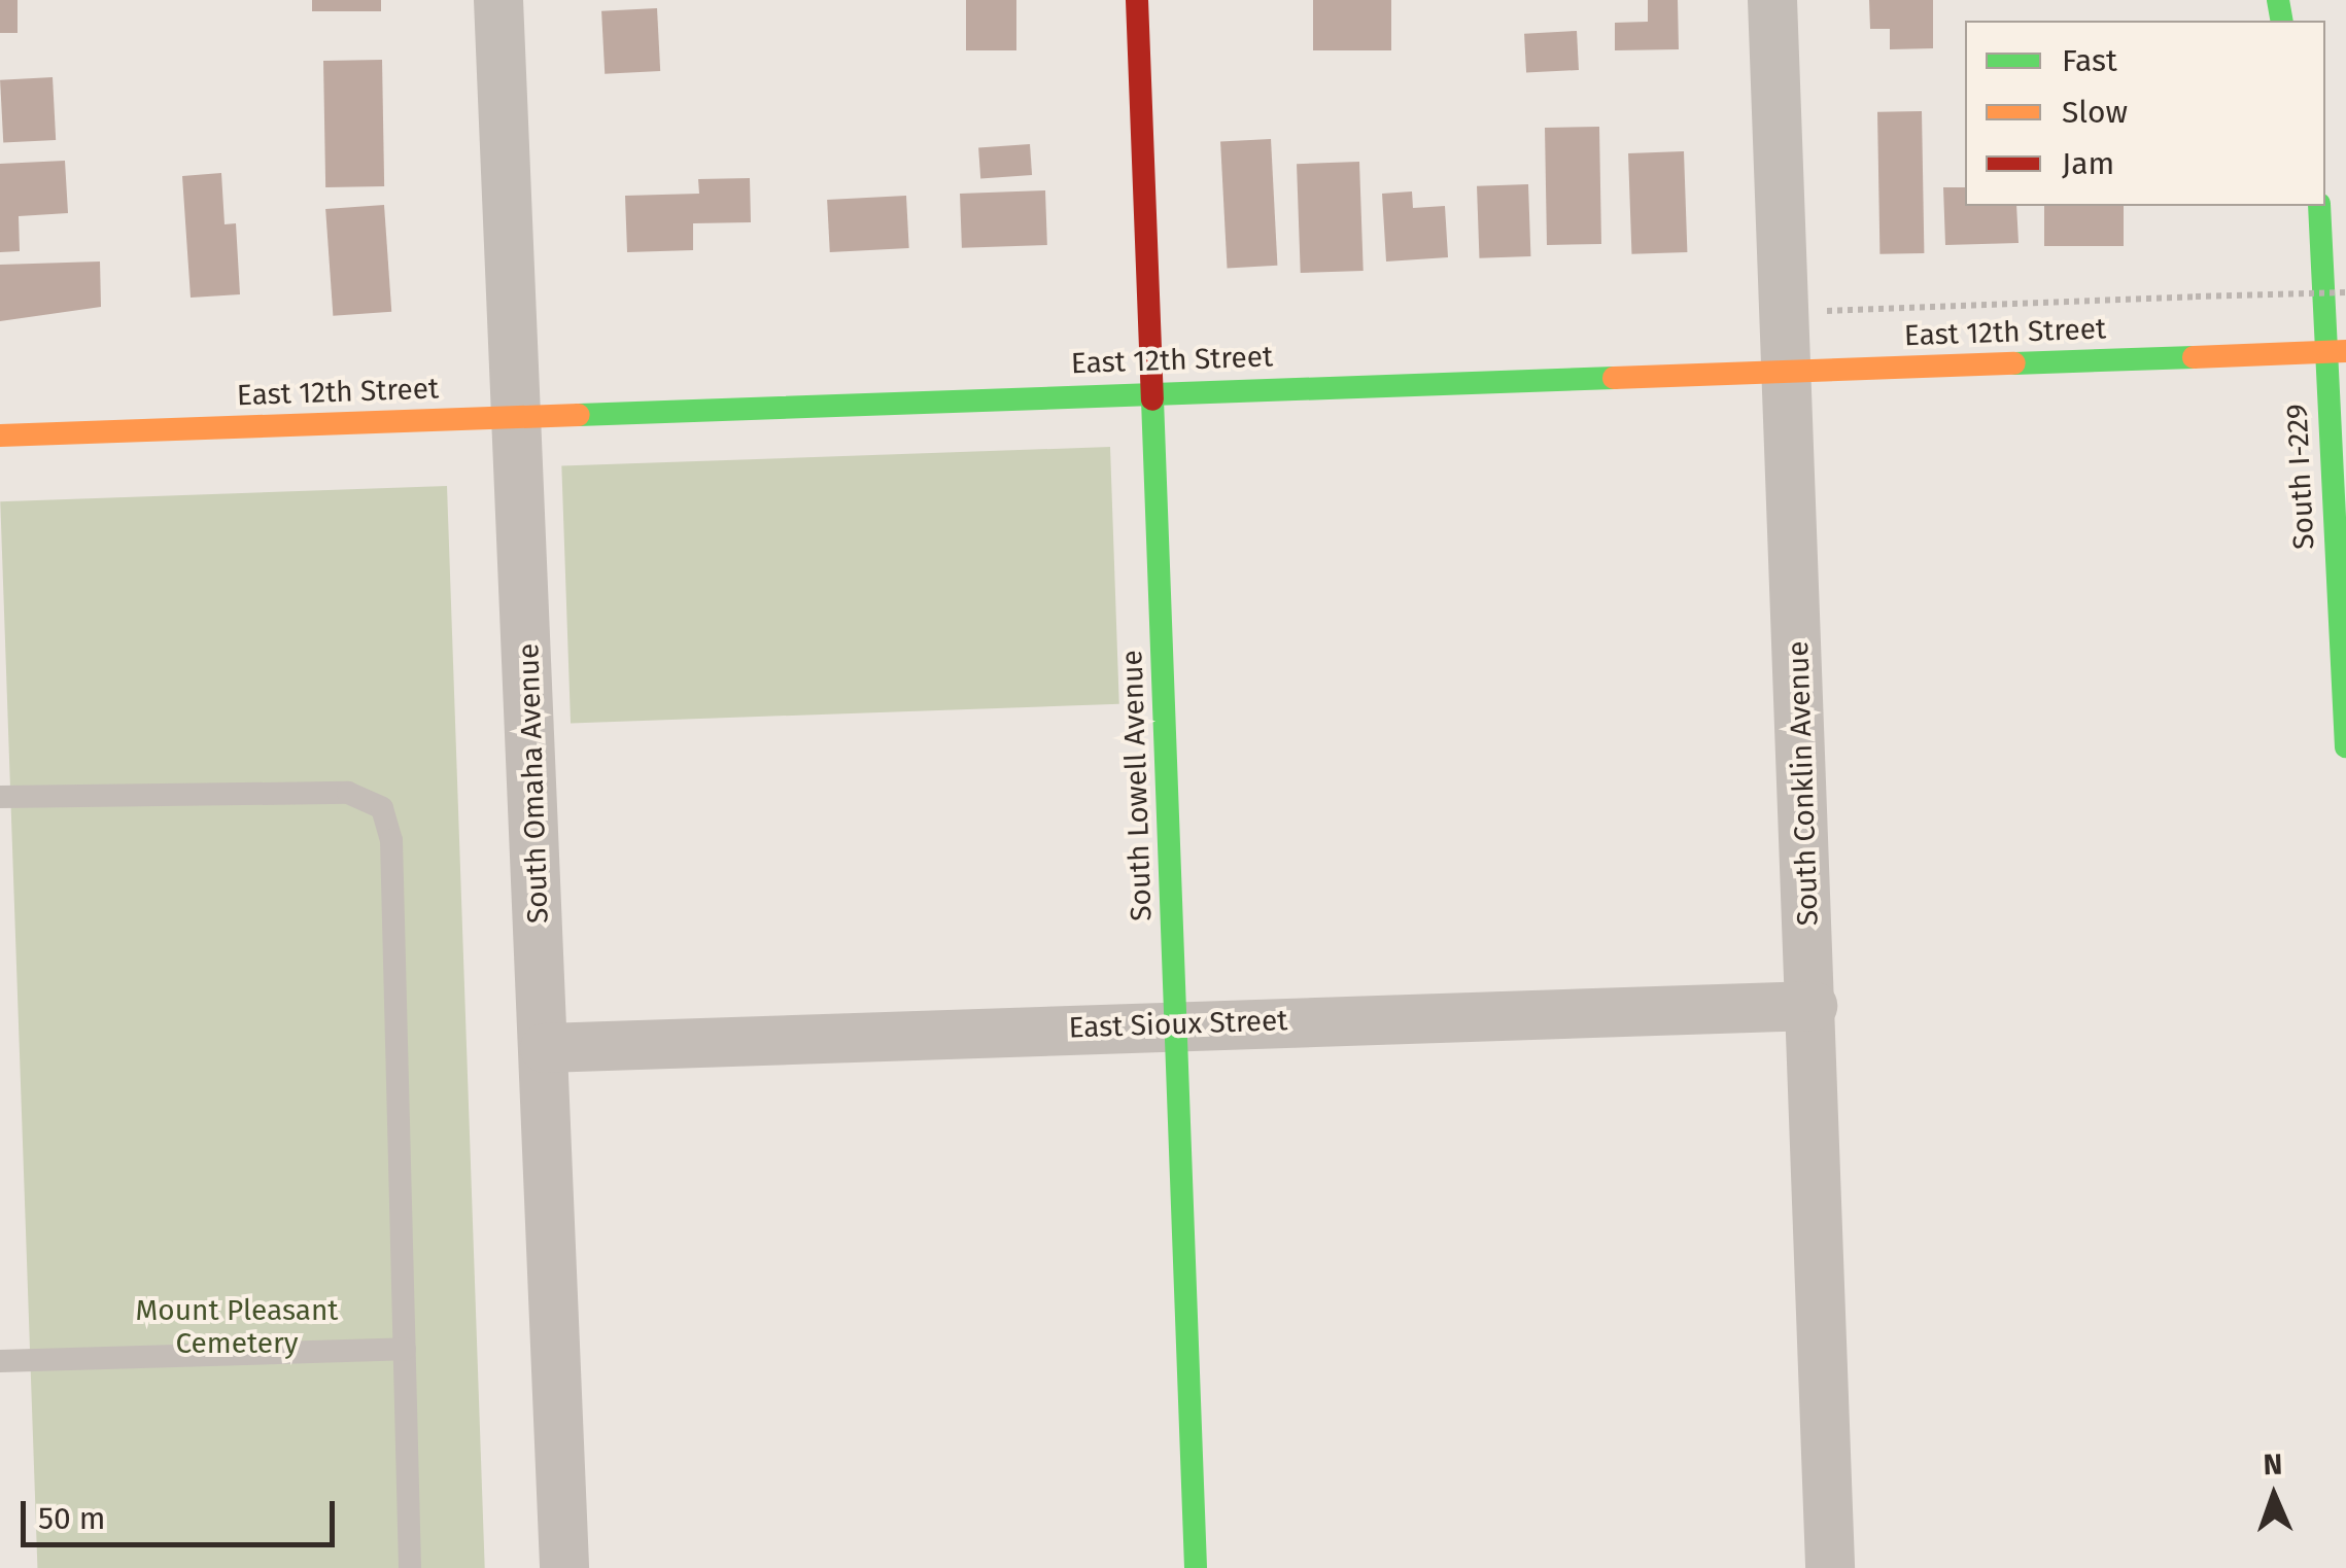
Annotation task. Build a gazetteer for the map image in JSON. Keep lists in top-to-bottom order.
{
  "streets": {
    "main road": ["East 12th Street", "South I-229", "South Lowell Avenue"],
    "street": ["South Omaha Avenue", "South Conklin Avenue", "East Sioux Street"]
  },
  "crossings": [
    ["East 12th Street", "South Omaha Avenue"],
    ["East 12th Street", "South Conklin Avenue"],
    ["East 12th Street", "South Lowell Avenue"],
    ["South Omaha Avenue", "East Sioux Street"],
    ["South Conklin Avenue", "East Sioux Street"],
    ["South Lowell Avenue", "East Sioux Street"]
  ],
  "parks": ["Mount Pleasant Cemetery"],
  "legend": ["Fast", "Slow", "Jam"],
  "scale_bar": "50 m",
  "north": "top"
}
